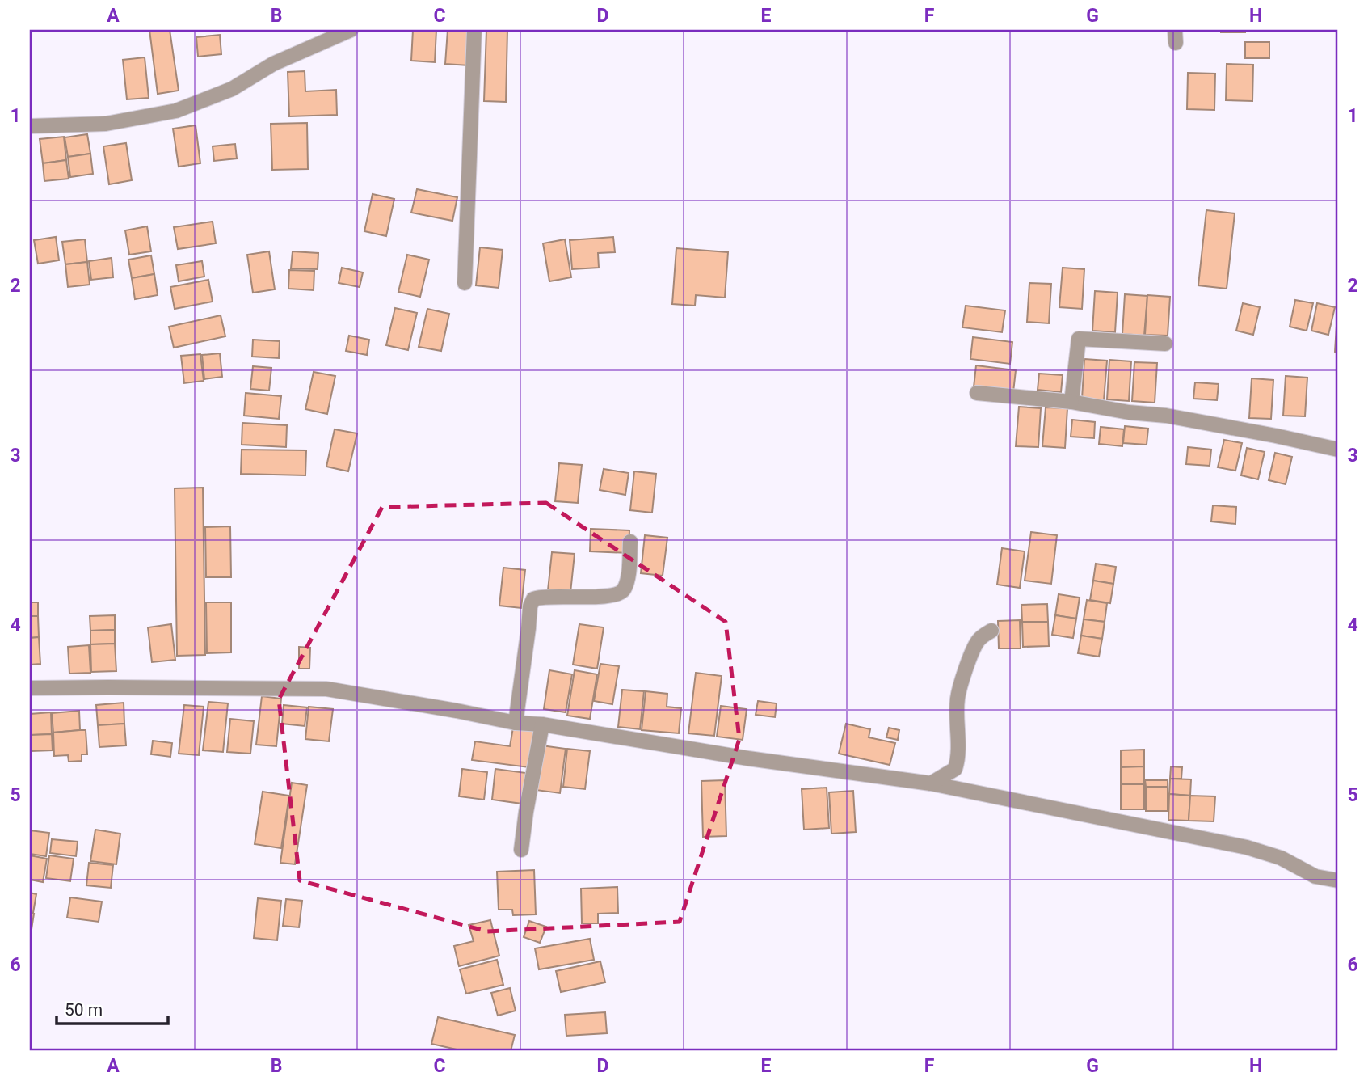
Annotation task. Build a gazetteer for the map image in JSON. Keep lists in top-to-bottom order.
{
  "scale_bar": "50 m",
  "grid": {
    "columns": [
      "A",
      "B",
      "C",
      "D",
      "E",
      "F",
      "G",
      "H"
    ],
    "rows": [
      "1",
      "2",
      "3",
      "4",
      "5",
      "6"
    ]
  }
}
